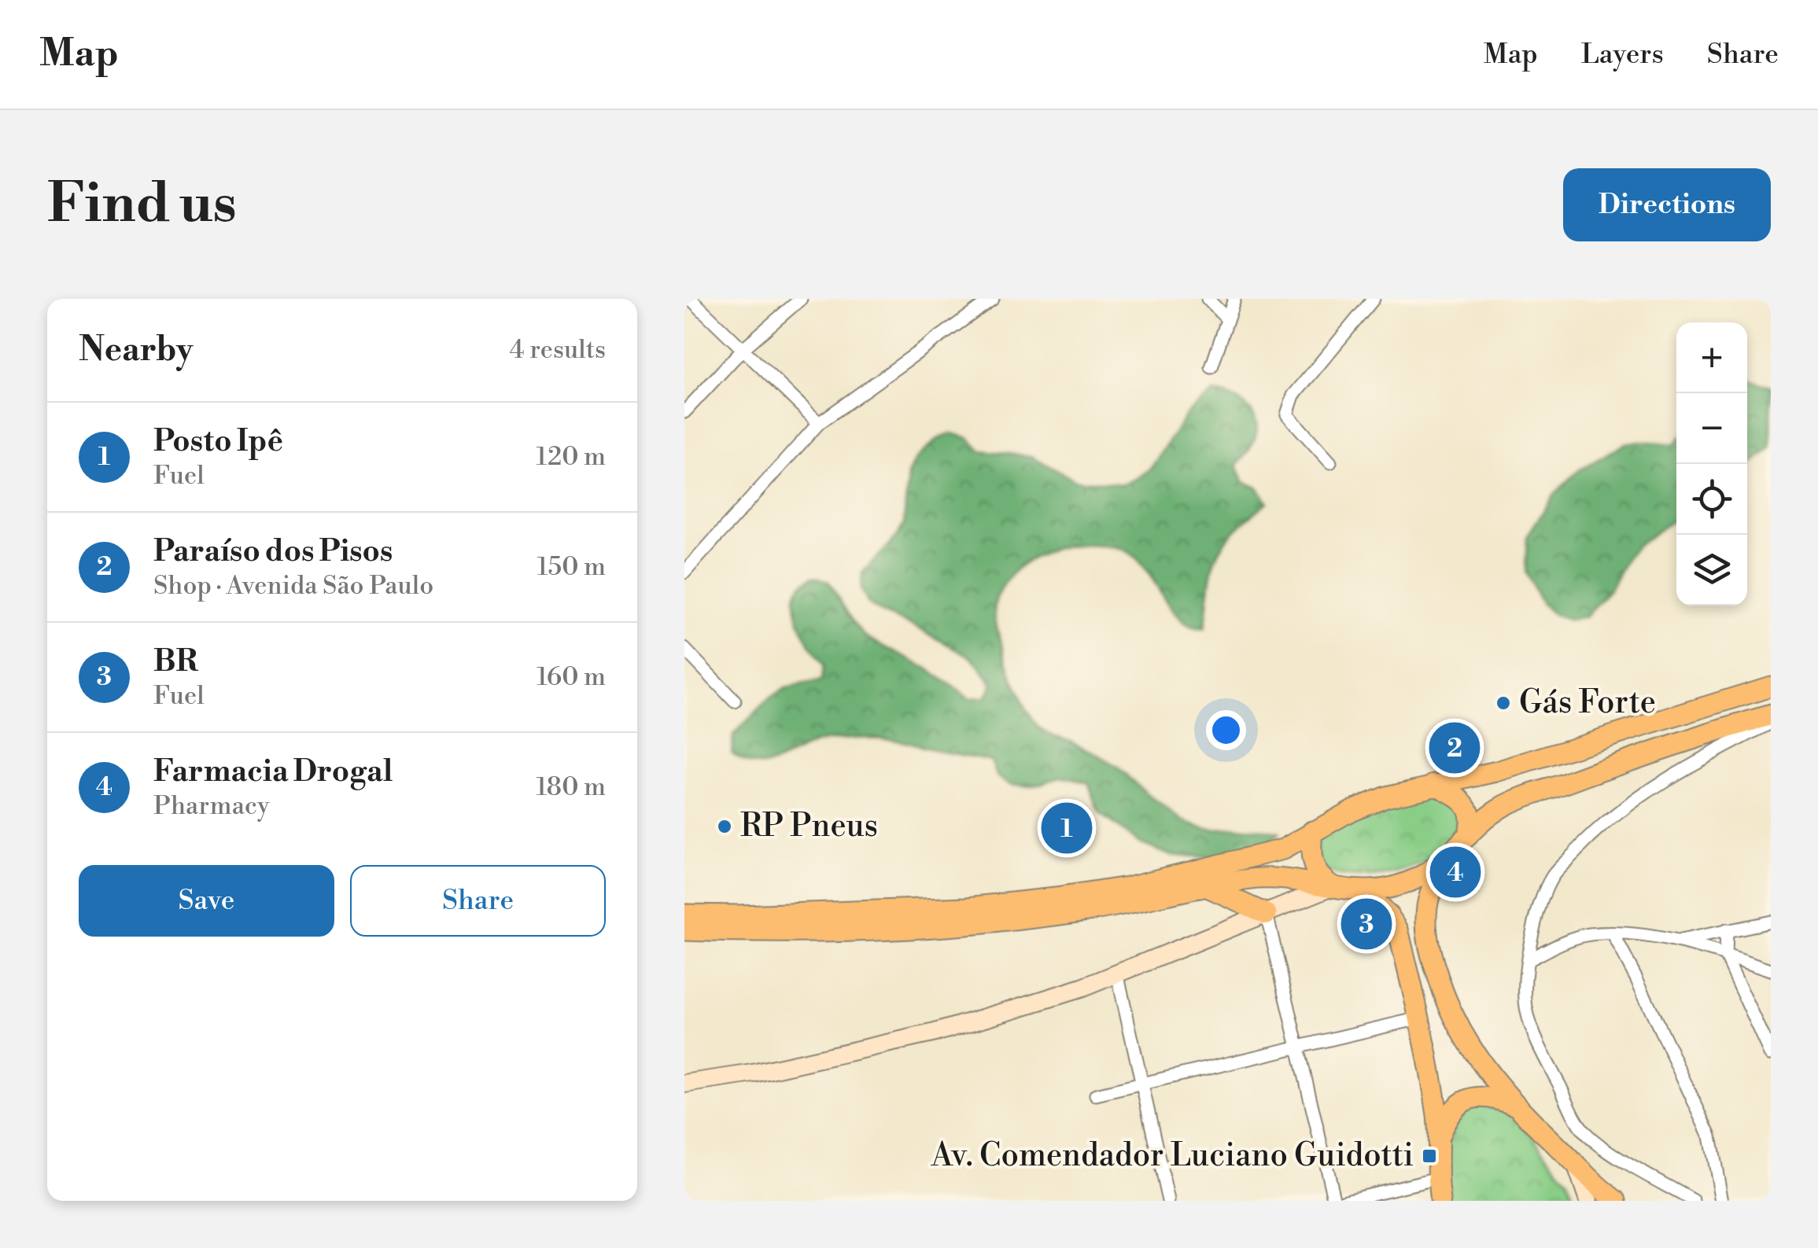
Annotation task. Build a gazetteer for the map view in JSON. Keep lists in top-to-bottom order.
{
  "places": {
    "other": ["Gás Forte", "RP Pneus"],
    "transit": ["Av. Comendador Luciano Guidotti"]
  },
  "page": {
    "header": "Map",
    "nav": ["Map", "Layers", "Share"],
    "buttons": [
      "Directions",
      ["Save", "Share"]
    ],
    "title": "Find us",
    "heading": ["Nearby", "4 results"],
    "map_buttons": ["+", "−"],
    "list": [
      {
        "mark": "1",
        "name": "Posto Ipê",
        "note": "Fuel",
        "value": "120 m"
      },
      {
        "mark": "2",
        "name": "Paraíso dos Pisos",
        "note": "Shop · Avenida São Paulo",
        "value": "150 m"
      },
      {
        "mark": "3",
        "name": "BR",
        "note": "Fuel",
        "value": "160 m"
      },
      {
        "mark": "4",
        "name": "Farmacia Drogal",
        "note": "Pharmacy",
        "value": "180 m"
      }
    ],
    "pins": [
      "2",
      "1",
      "4",
      "3"
    ]
  }
}
